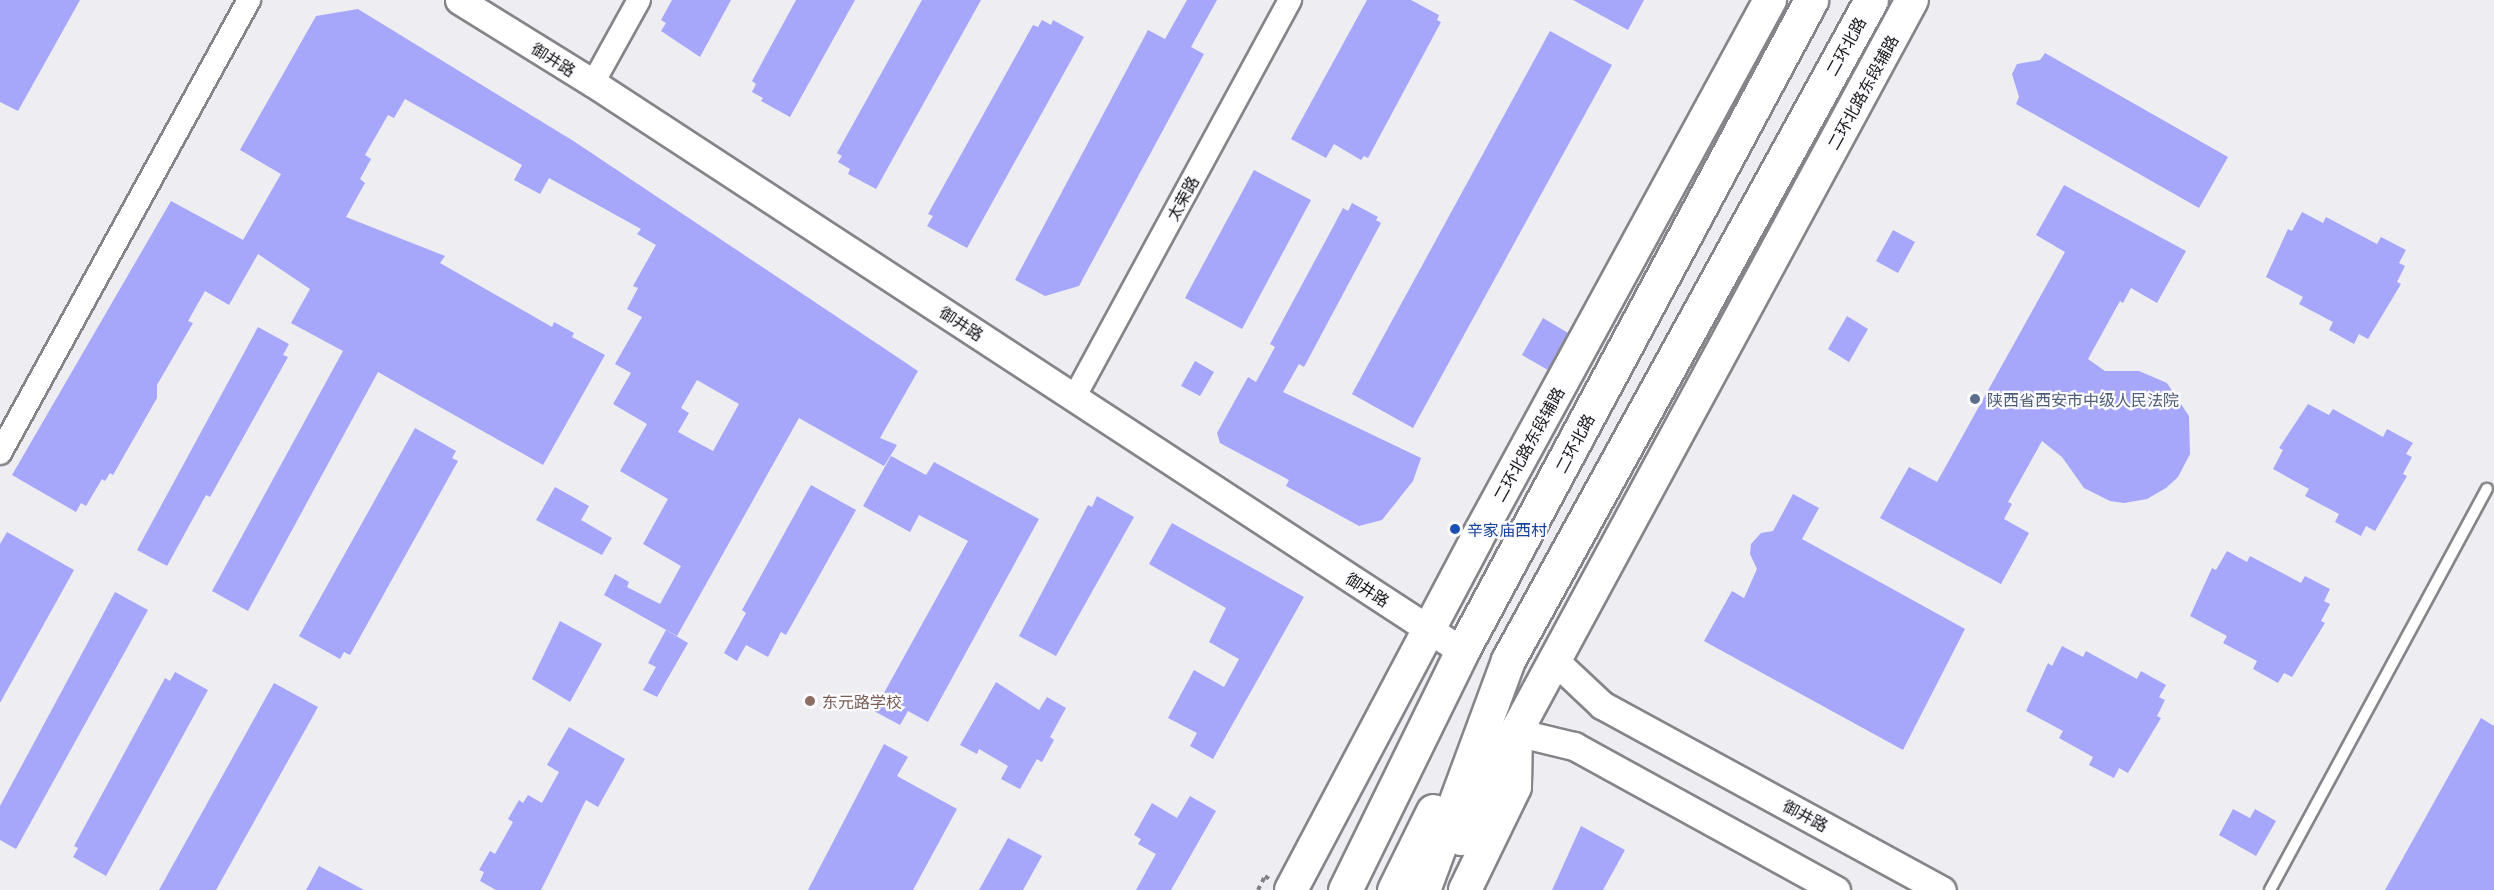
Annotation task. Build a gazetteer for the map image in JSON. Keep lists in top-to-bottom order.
{
  "streets": {
    "highway": ["二环北路"],
    "main road": ["二环北路东段辅路"],
    "street": ["御井路", "太荣路"]
  },
  "crossings": [
    ["二环北路", "御井路"],
    ["御井路", "二环北路东段辅路"],
    ["御井路", "太荣路"]
  ],
  "places": ["陕西省西安市中级人民法院", "辛家庙西村", "东元路学校"]
}
